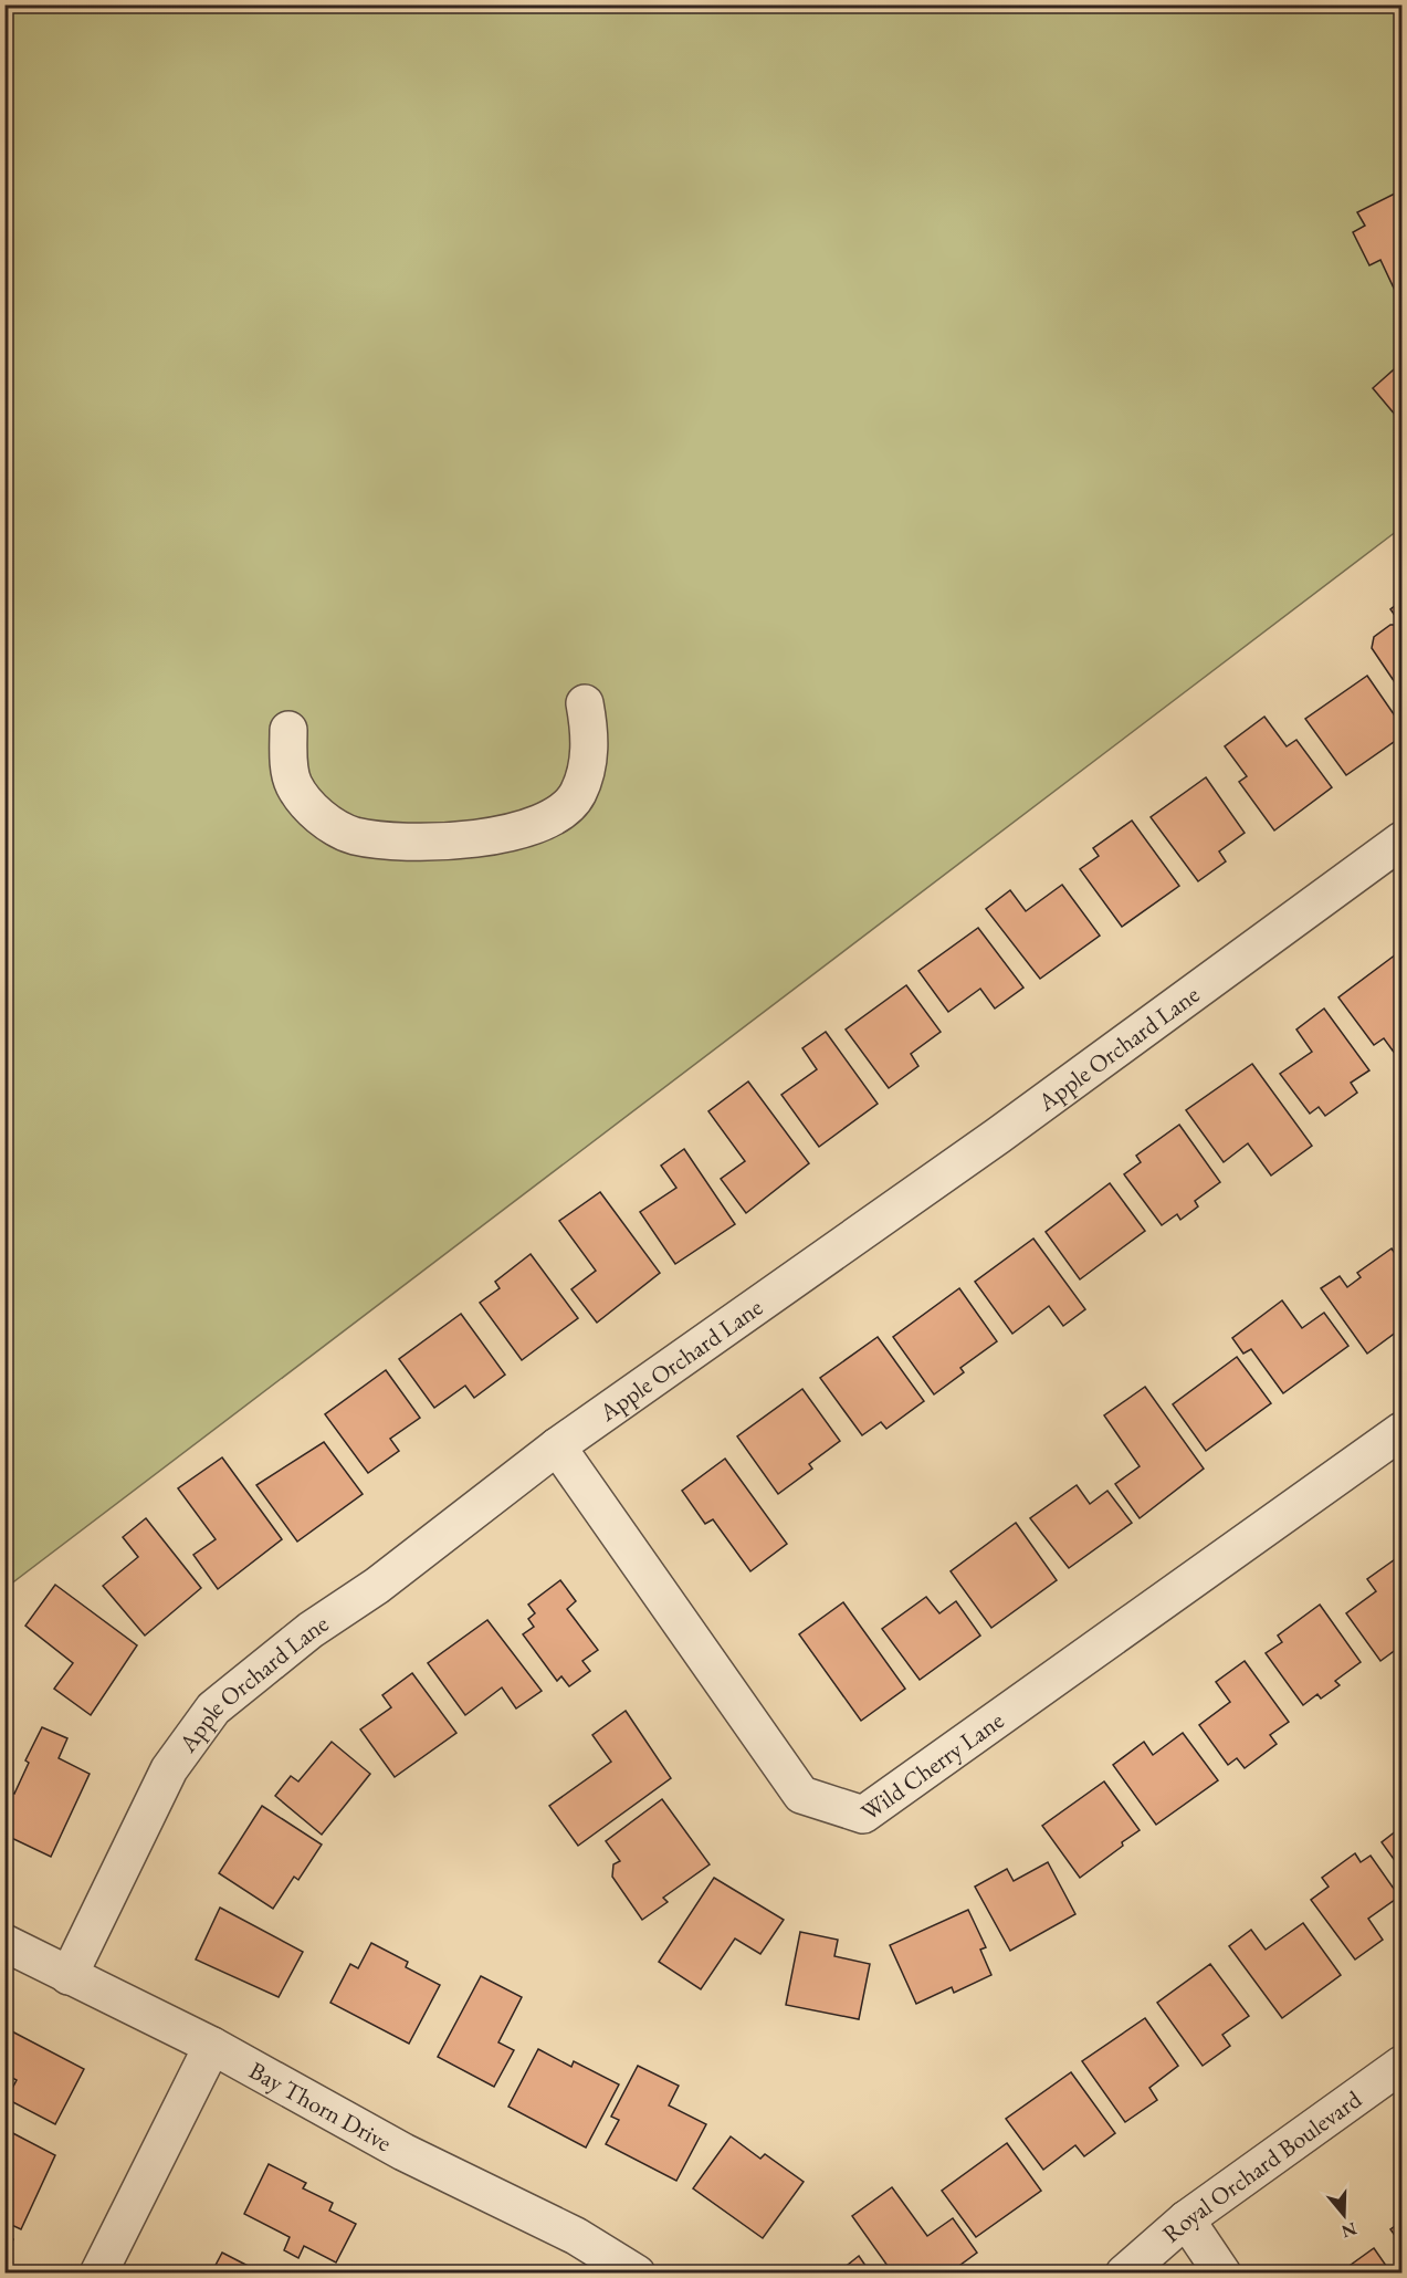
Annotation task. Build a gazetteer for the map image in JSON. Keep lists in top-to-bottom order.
{
  "streets": {
    "street": [
      "Apple Orchard Lane",
      "Wild Cherry Lane",
      "Bay Thorn Drive",
      "Royal Orchard Boulevard"
    ]
  },
  "crossings": [
    ["Apple Orchard Lane", "Wild Cherry Lane"],
    ["Apple Orchard Lane", "Bay Thorn Drive"]
  ],
  "north": "bottom"
}
